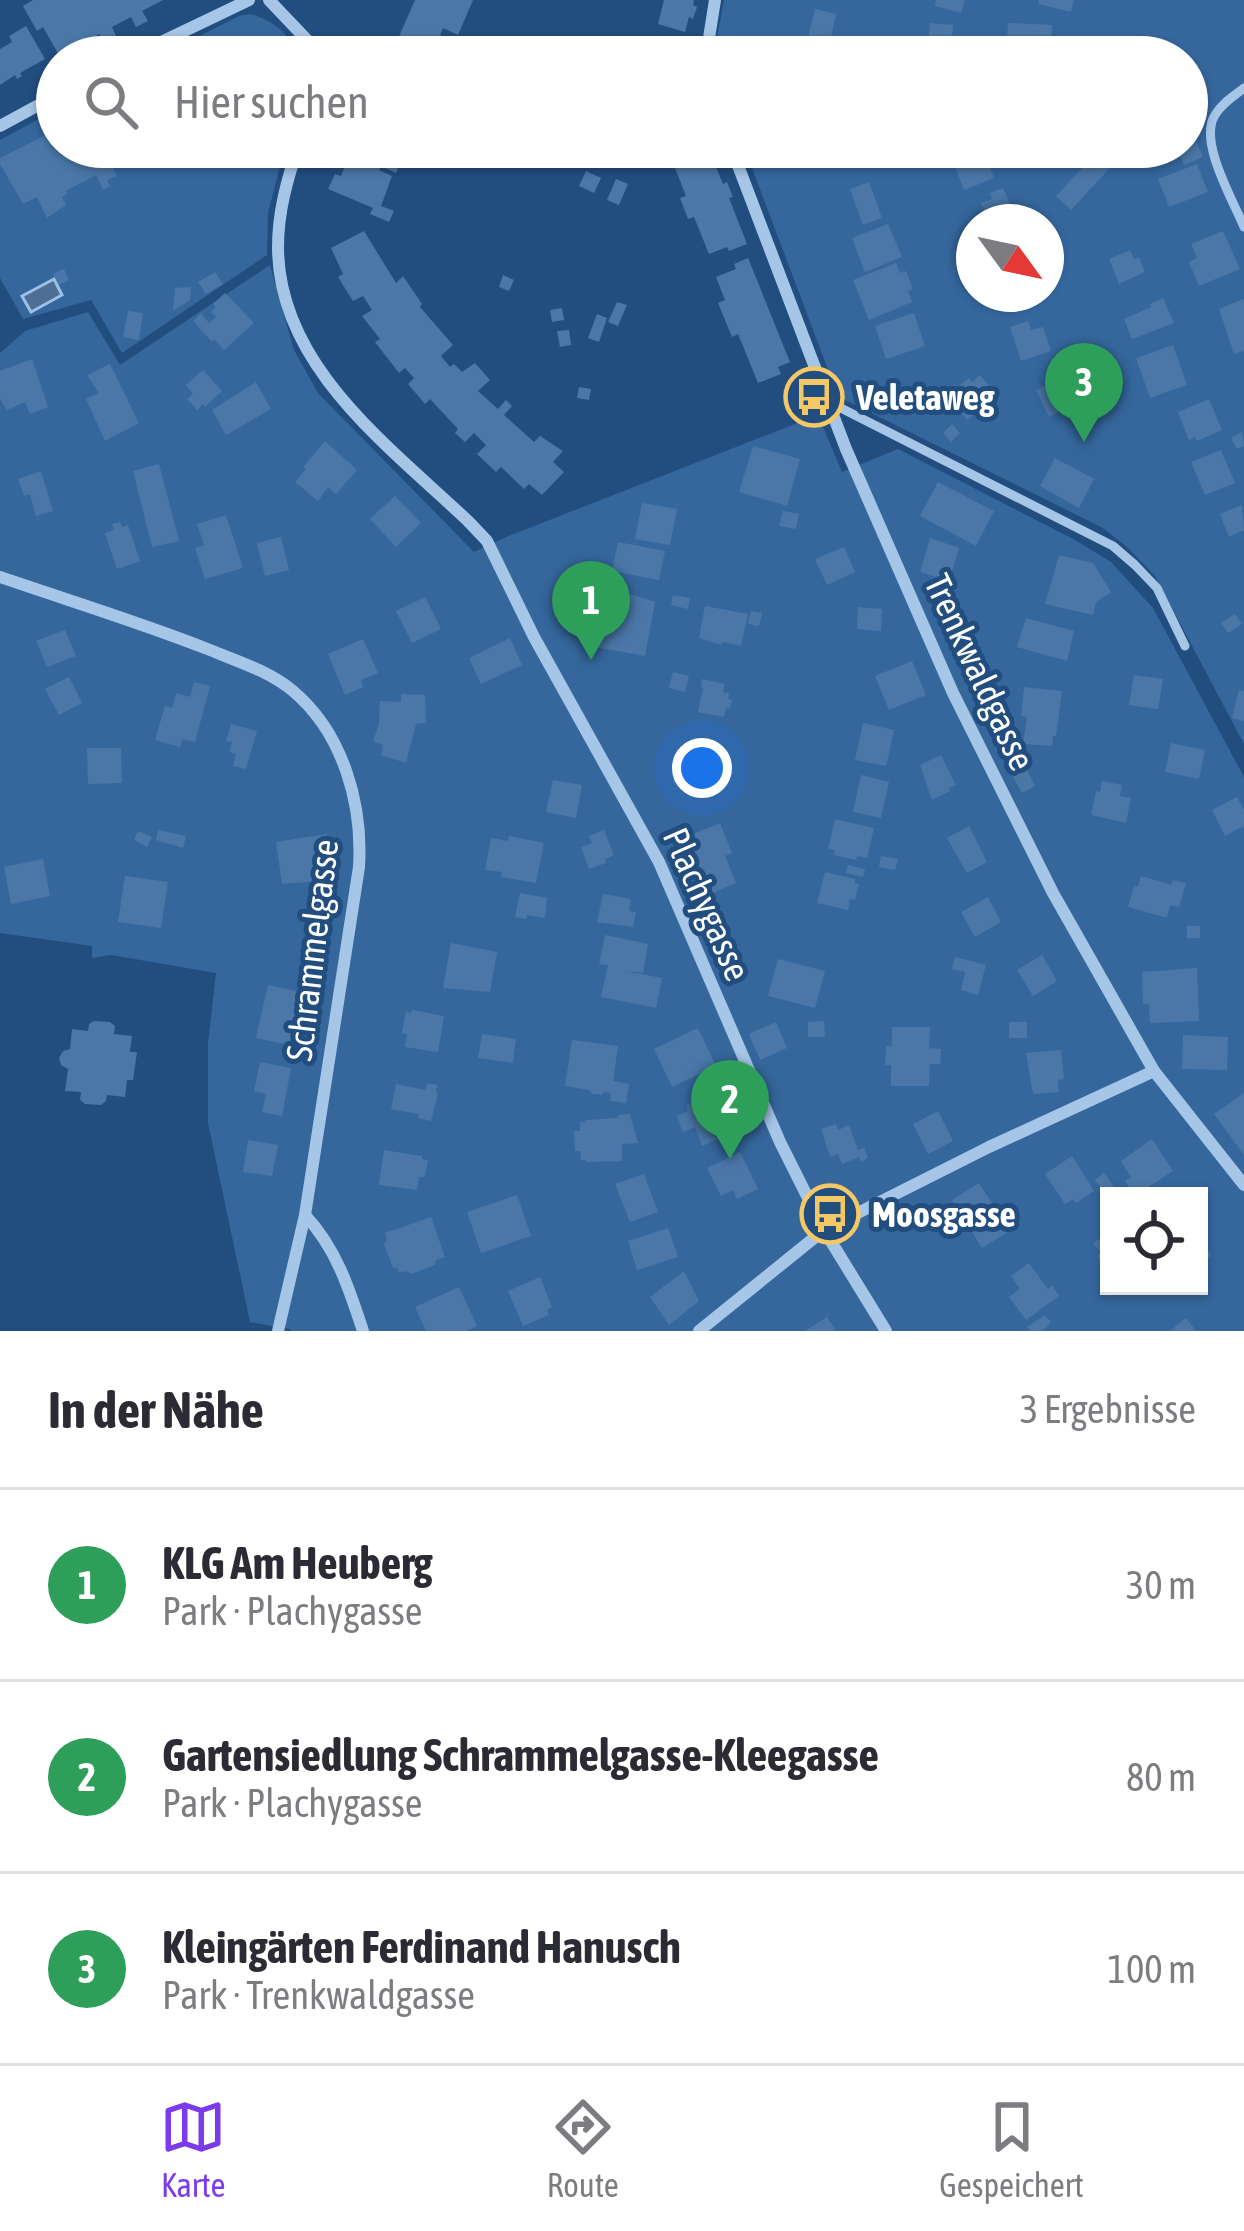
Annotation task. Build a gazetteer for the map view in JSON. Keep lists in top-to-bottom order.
{
  "streets": {
    "street": ["Trenkwaldgasse", "Plachygasse", "Schrammelgasse"]
  },
  "places": {
    "bus stop": ["Veletaweg", "Moosgasse"]
  },
  "north": "bottom right",
  "page": {
    "search": "Hier suchen",
    "pins": ["3", "1", "2"],
    "heading": ["In der Nähe", "3 Ergebnisse"],
    "list": [
      {
        "mark": "1",
        "name": "KLG Am Heuberg",
        "note": "Park · Plachygasse",
        "value": "30 m"
      },
      {
        "mark": "2",
        "name": "Gartensiedlung Schrammelgasse-Kleegasse",
        "note": "Park · Plachygasse",
        "value": "80 m"
      },
      {
        "mark": "3",
        "name": "Kleingärten Ferdinand Hanusch",
        "note": "Park · Trenkwaldgasse",
        "value": "100 m"
      }
    ],
    "nav": ["Karte", "Route", "Gespeichert"]
  }
}
